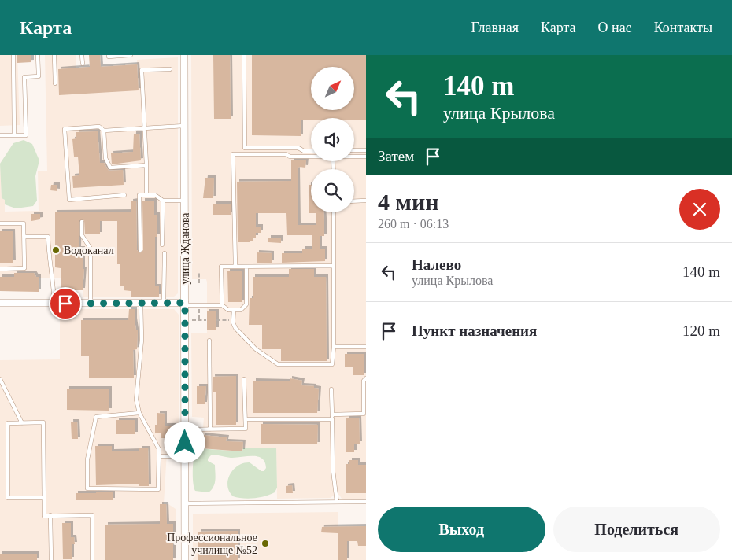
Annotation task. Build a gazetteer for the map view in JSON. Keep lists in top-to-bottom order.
{
  "streets": {
    "street": ["улица Жданова"]
  },
  "places": ["Водоканал", "Профессиональное училище №52"],
  "north": "top right",
  "page": {
    "header": "Карта",
    "nav": [
      "Главная",
      "Карта",
      "О нас",
      "Контакты"
    ],
    "turn": ["140 m", "улица Крылова"],
    "then": "Затем",
    "heading": ["4 мин", "260 m · 06:13"],
    "list": [
      {
        "name": "Налево",
        "note": "улица Крылова",
        "value": "140 m"
      },
      {
        "name": "Пункт назначения",
        "value": "120 m"
      }
    ],
    "buttons": ["Выход", "Поделиться"]
  }
}
